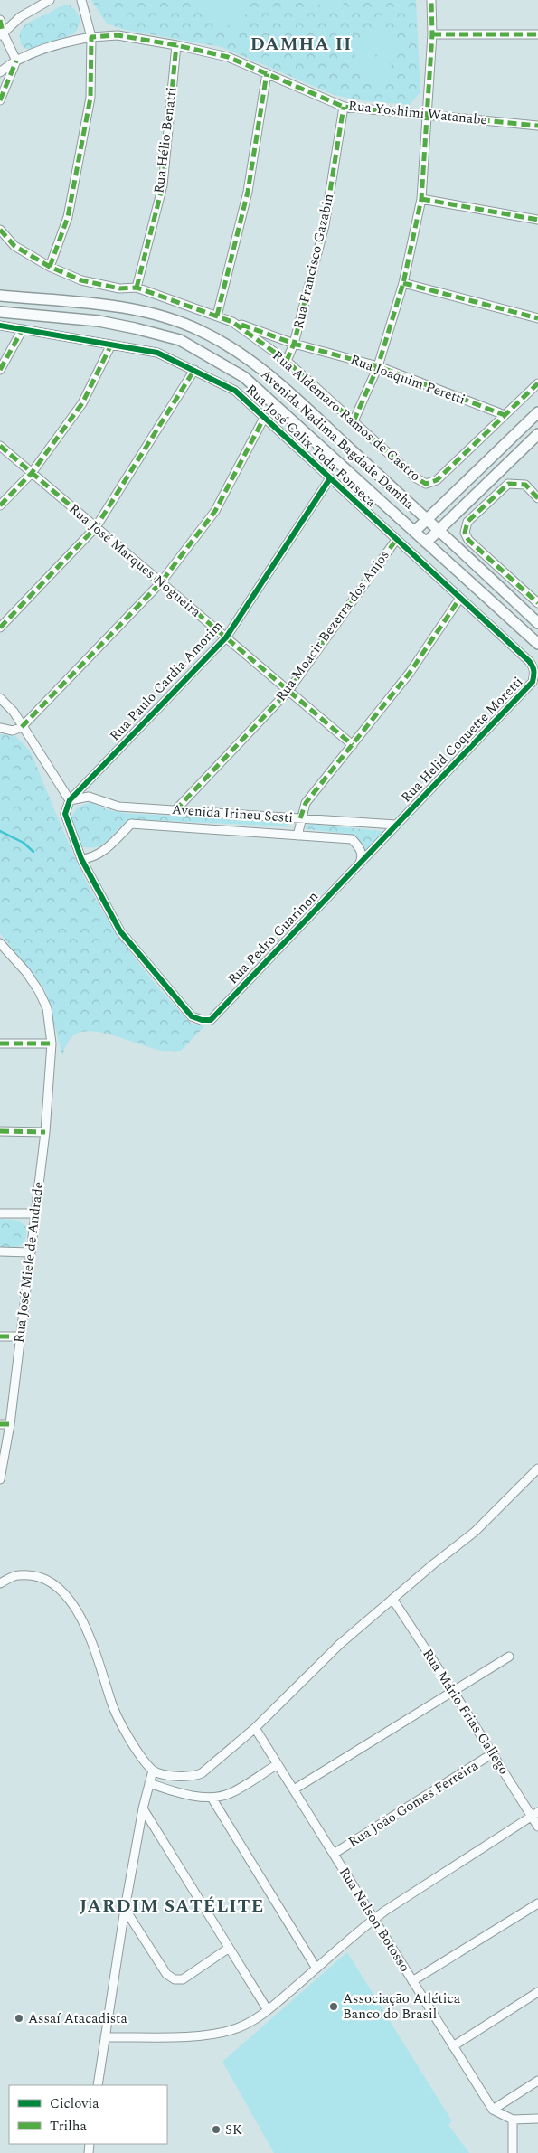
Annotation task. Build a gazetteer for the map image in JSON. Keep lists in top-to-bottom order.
{
  "streets": {
    "street": [
      "Rua Yoshimi Watanabe",
      "Rua Hélio Benatti",
      "Rua Francisco Gazabin",
      "Rua Joaquim Peretti",
      "Rua Aldemaro Ramos de Castro",
      "Avenida Nadima Bagdade Damha",
      "Rua José Calix Toda Fonseca",
      "Rua José Marques Nogueira",
      "Rua Moacir Bezerra dos Anjos",
      "Rua Paulo Cardia Amorim",
      "Rua Helid Coquette Moretti",
      "Avenida Irineu Sesti",
      "Rua Pedro Guarinon",
      "Rua José Miele de Andrade",
      "Rua Mário Frias Gallego",
      "Rua João Gomes Ferreira",
      "Rua Nelson Botosso"
    ]
  },
  "crossings": [
    ["Rua Yoshimi Watanabe", "Rua Hélio Benatti"],
    ["Rua Yoshimi Watanabe", "Rua Francisco Gazabin"],
    ["Rua Hélio Benatti", "Rua Aldemaro Ramos de Castro"],
    ["Rua Francisco Gazabin", "Rua Joaquim Peretti"],
    ["Rua Francisco Gazabin", "Rua Aldemaro Ramos de Castro"],
    ["Rua Joaquim Peretti", "Rua Aldemaro Ramos de Castro"],
    ["Rua José Calix Toda Fonseca", "Rua Moacir Bezerra dos Anjos"],
    ["Rua José Calix Toda Fonseca", "Rua Paulo Cardia Amorim"],
    ["Rua José Calix Toda Fonseca", "Rua Helid Coquette Moretti"],
    ["Rua José Marques Nogueira", "Rua Moacir Bezerra dos Anjos"],
    ["Rua José Marques Nogueira", "Rua Paulo Cardia Amorim"],
    ["Rua Moacir Bezerra dos Anjos", "Avenida Irineu Sesti"],
    ["Rua Paulo Cardia Amorim", "Avenida Irineu Sesti"],
    ["Rua Helid Coquette Moretti", "Avenida Irineu Sesti"],
    ["Rua Helid Coquette Moretti", "Rua Pedro Guarinon"],
    ["Avenida Irineu Sesti", "Rua Pedro Guarinon"],
    ["Rua Mário Frias Gallego", "Rua João Gomes Ferreira"],
    ["Rua João Gomes Ferreira", "Rua Nelson Botosso"]
  ],
  "districts": ["DAMHA II", "JARDIM SATÉLITE"],
  "places": ["Associação Atlética Banco do Brasil", "Assaí Atacadista", "SK"],
  "legend": ["Ciclovia", "Trilha"]
}
